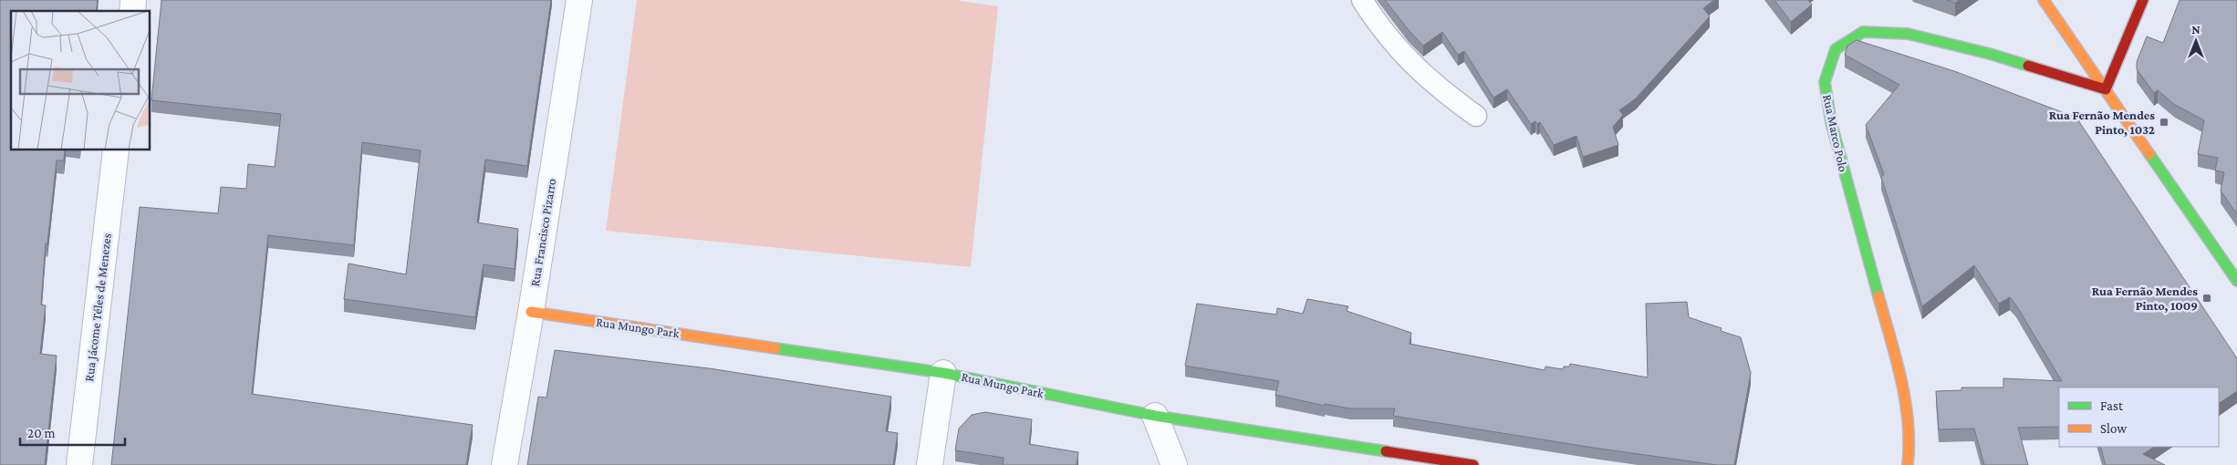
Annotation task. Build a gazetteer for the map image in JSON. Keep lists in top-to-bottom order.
{
  "streets": {
    "street": [
      "Rua Marco Polo",
      "Rua Francisco Pizarro",
      "Rua Jácome Téles de Menezes",
      "Rua Mungo Park"
    ]
  },
  "crossings": [
    ["Rua Francisco Pizarro", "Rua Mungo Park"]
  ],
  "places": {
    "transit": ["Rua Fernão Mendes Pinto, 1032", "Rua Fernão Mendes Pinto, 1009"]
  },
  "legend": ["Fast", "Slow"],
  "scale_bar": "20 m",
  "north": "top"
}
